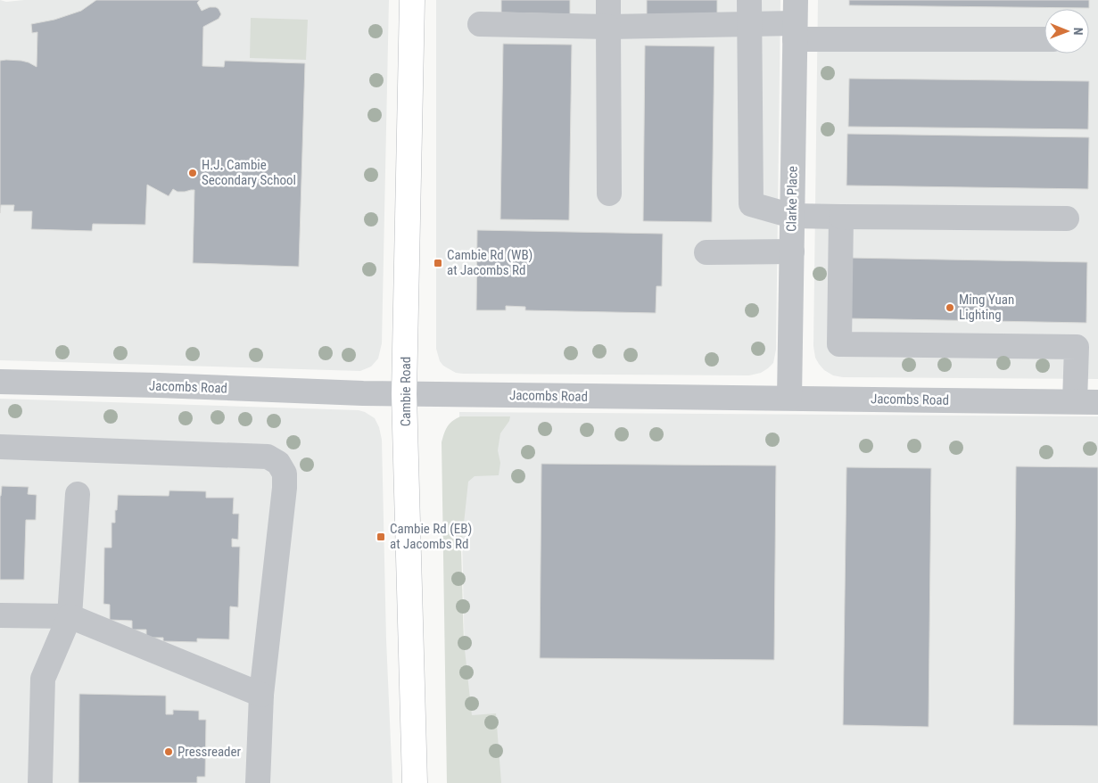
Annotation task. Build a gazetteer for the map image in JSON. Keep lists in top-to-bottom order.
{
  "streets": {
    "main road": ["Cambie Road"],
    "street": ["Clarke Place", "Jacombs Road"]
  },
  "crossings": [
    ["Clarke Place", "Jacombs Road"],
    ["Jacombs Road", "Cambie Road"]
  ],
  "places": {
    "other": ["H.J. Cambie Secondary School", "Ming Yuan Lighting", "Pressreader"],
    "transit": ["Cambie Rd (WB) at Jacombs Rd", "Cambie Rd (EB) at Jacombs Rd"]
  },
  "north": "right"
}
